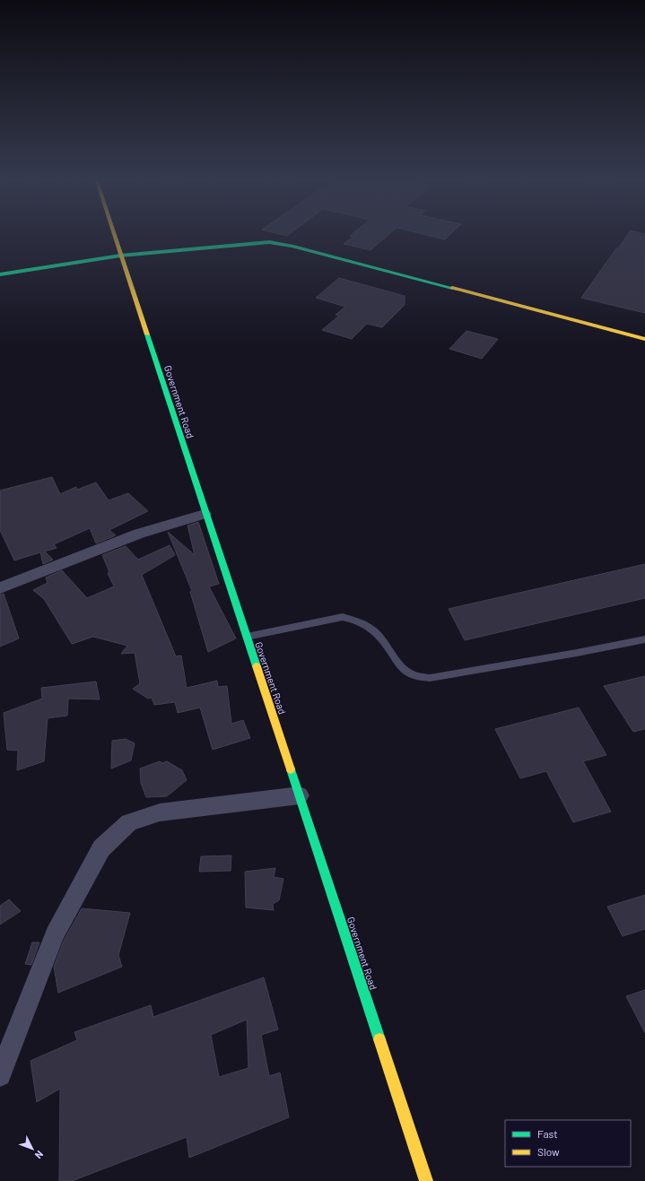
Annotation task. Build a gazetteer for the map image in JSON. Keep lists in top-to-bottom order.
{
  "streets": {
    "street": ["Government Road"]
  },
  "legend": ["Fast", "Slow"],
  "north": "bottom right"
}
